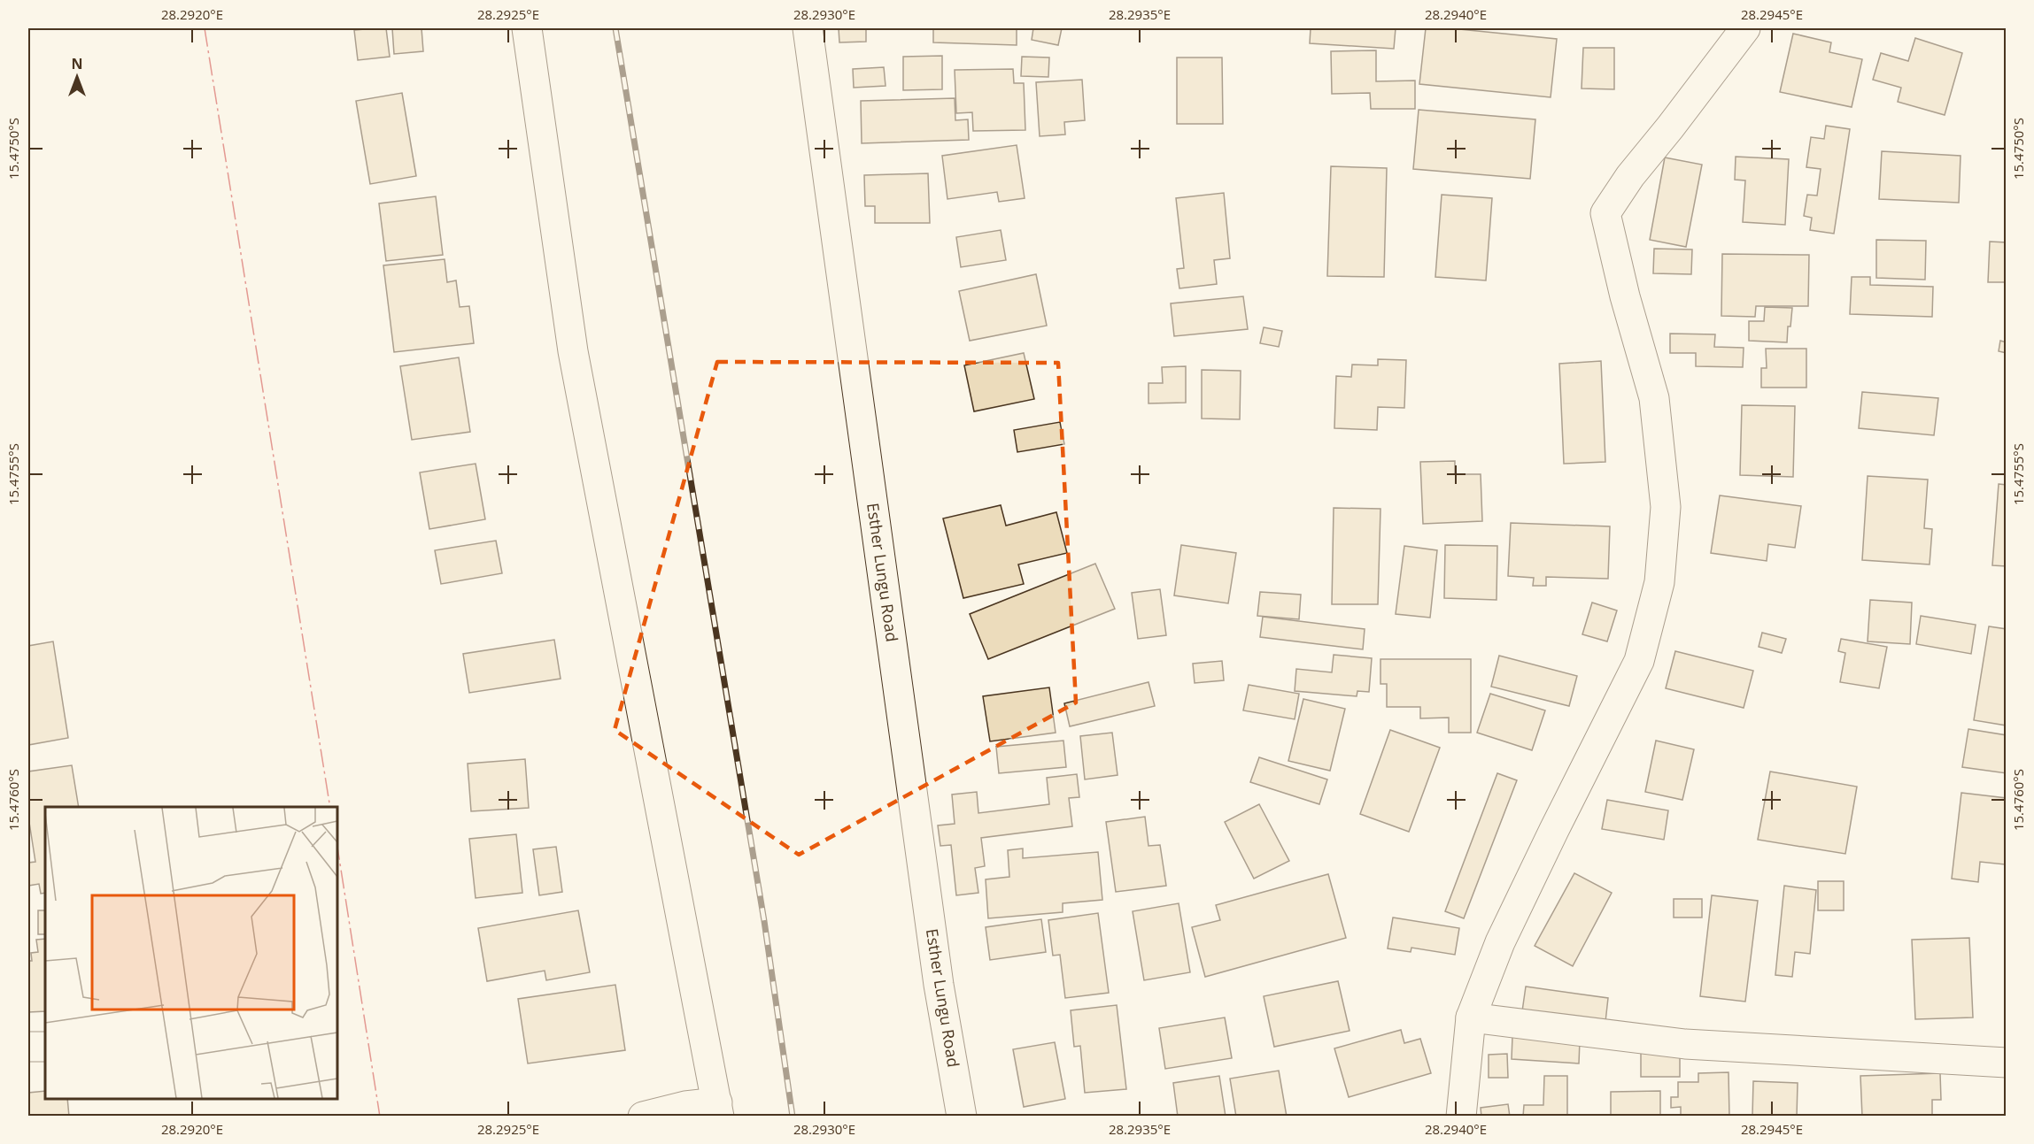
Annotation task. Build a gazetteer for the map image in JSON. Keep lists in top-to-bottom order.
{
  "streets": {
    "street": ["Esther Lungu Road"]
  },
  "north": "top",
  "coordinates": [
    "28.2920°E",
    "28.2925°E",
    "28.2930°E",
    "28.2935°E",
    "28.2940°E",
    "28.2945°E",
    "15.4750°S",
    "15.4755°S",
    "15.4760°S"
  ]
}
